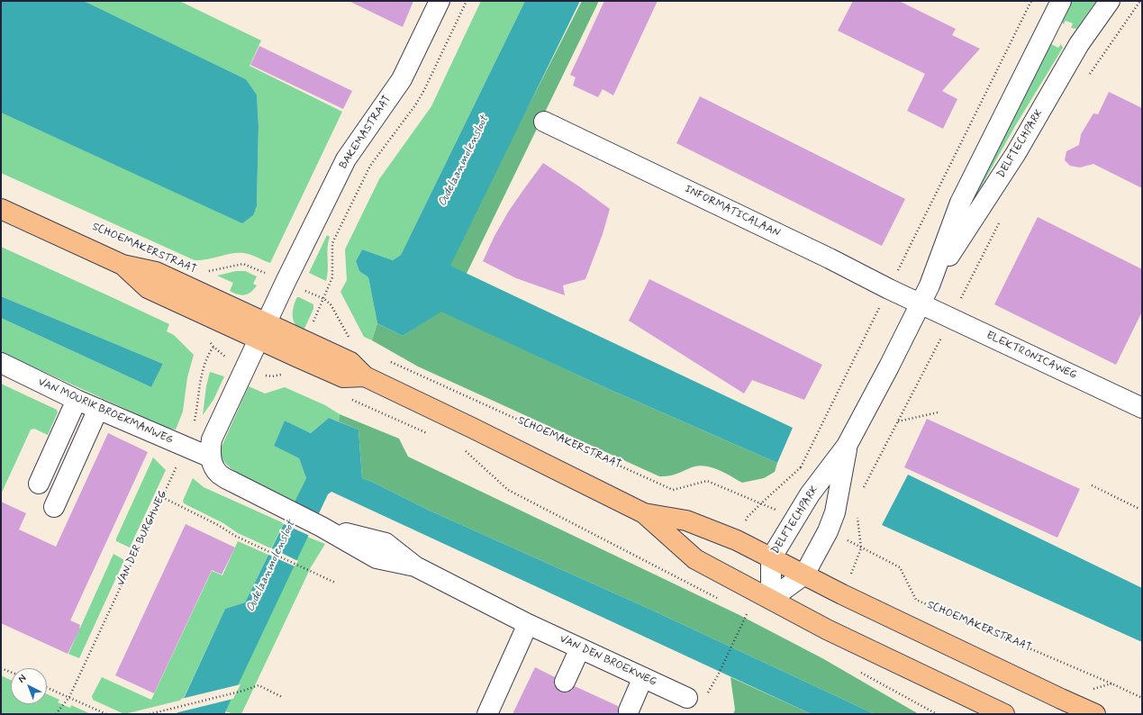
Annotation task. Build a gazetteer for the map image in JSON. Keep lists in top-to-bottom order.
{
  "streets": {
    "main road": ["SCHOEMAKERSTRAAT"],
    "street": [
      "BAKEMASTRAAT",
      "DELFTECHPARK",
      "INFORMATICALAAN",
      "ELEKTRONICAWEG",
      "VAN MOURIK BROEKMANWEG",
      "VAN DEN BROEKWEG"
    ],
    "path": ["VAN DER BURGHWEG"]
  },
  "crossings": [
    ["BAKEMASTRAAT", "SCHOEMAKERSTRAAT"],
    ["DELFTECHPARK", "INFORMATICALAAN"],
    ["DELFTECHPARK", "SCHOEMAKERSTRAAT"],
    ["DELFTECHPARK", "ELEKTRONICAWEG"],
    ["INFORMATICALAAN", "ELEKTRONICAWEG"],
    ["VAN MOURIK BROEKMANWEG", "VAN DER BURGHWEG"],
    ["VAN MOURIK BROEKMANWEG", "VAN DEN BROEKWEG"]
  ],
  "water": ["Oudelaanmolensloot"],
  "north": "top left"
}
